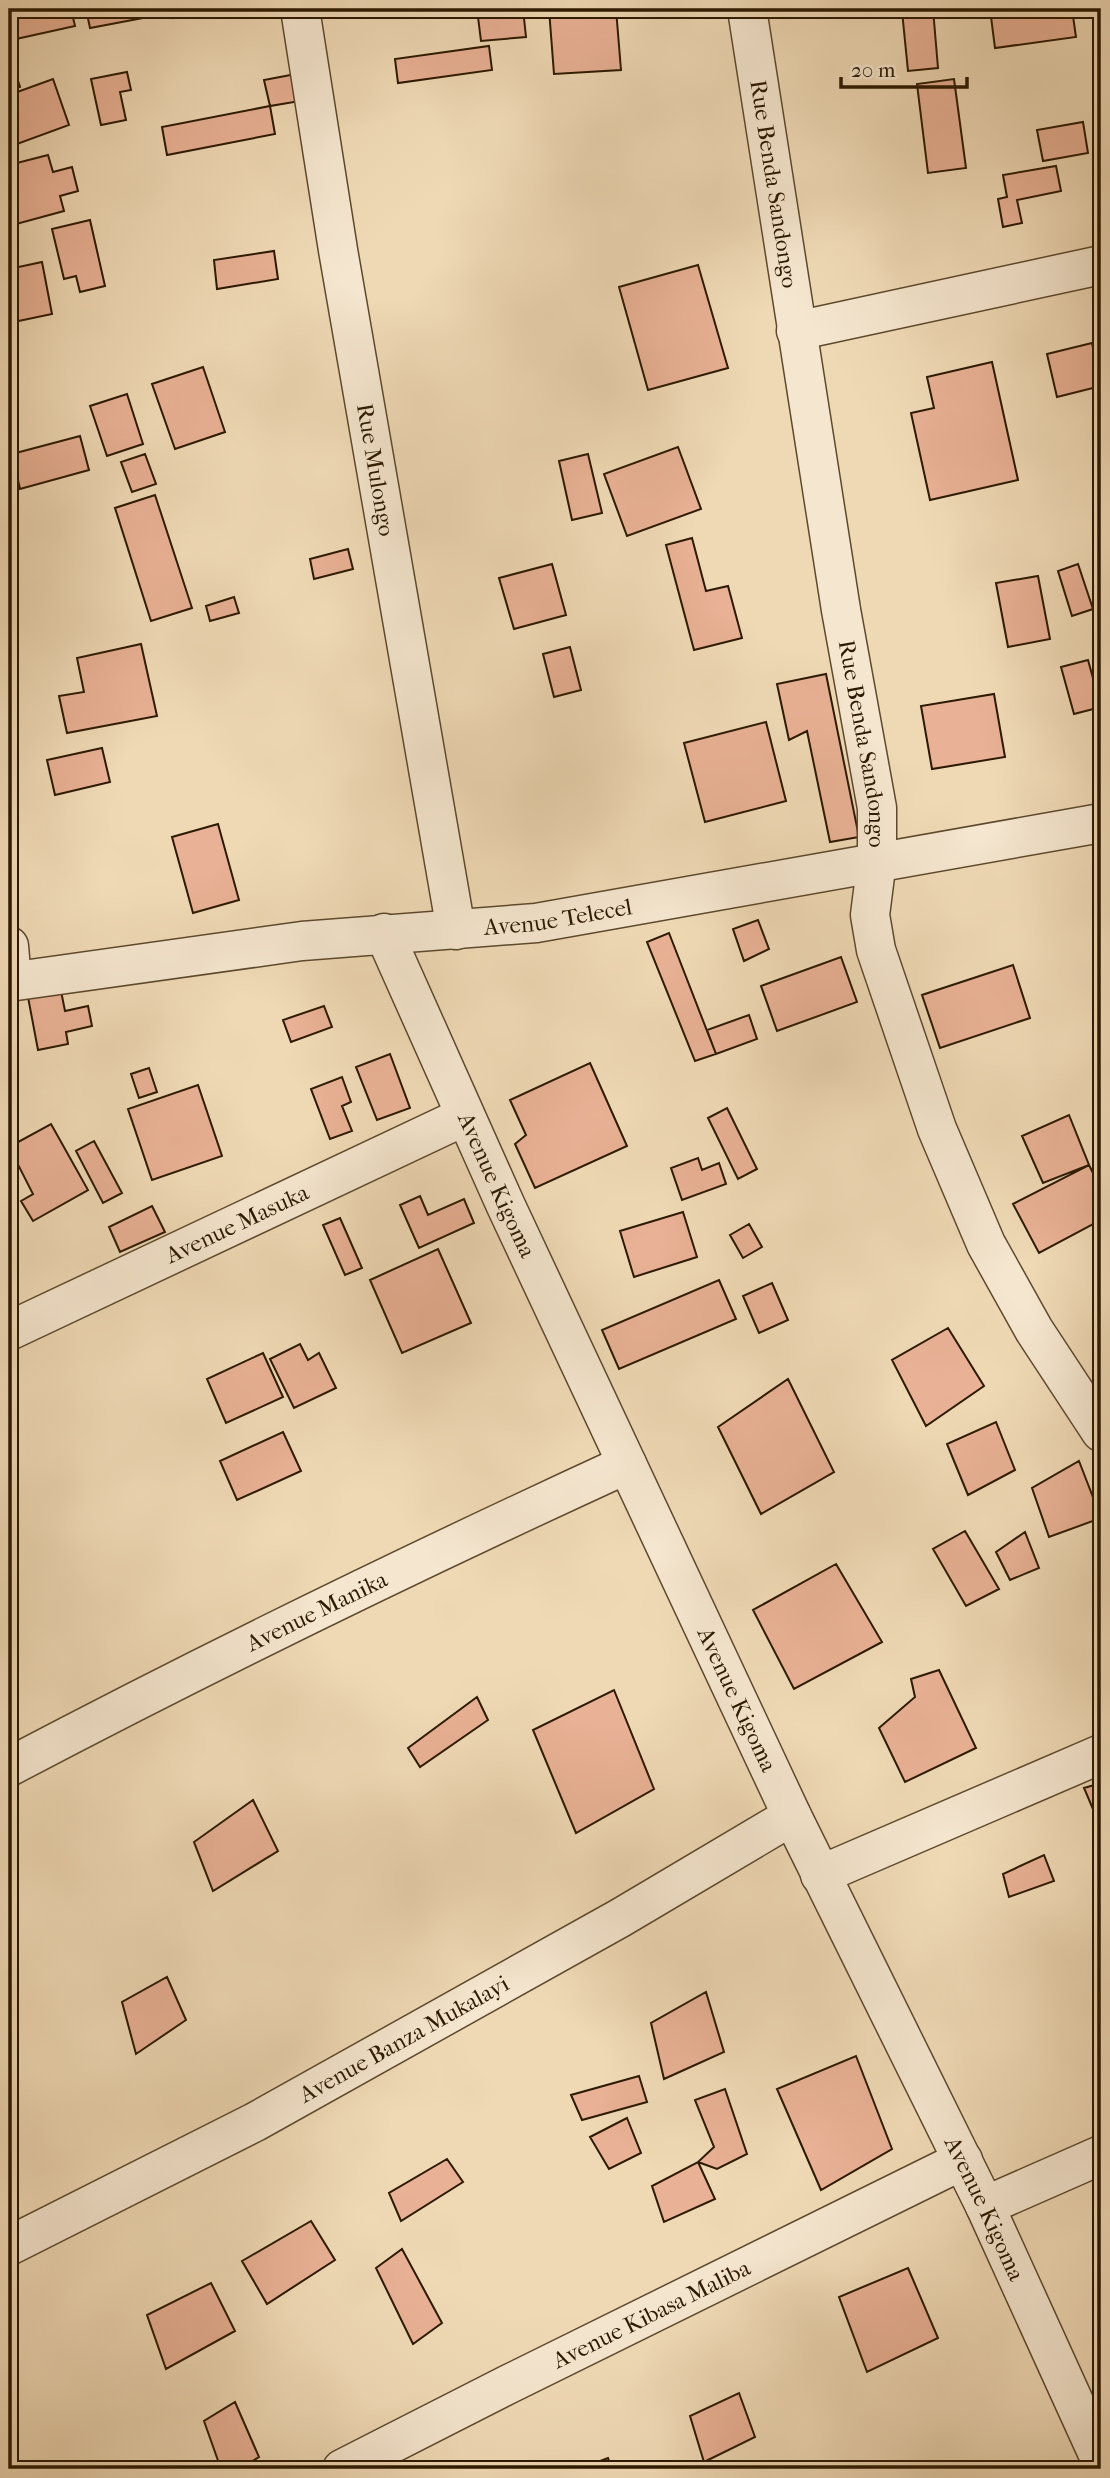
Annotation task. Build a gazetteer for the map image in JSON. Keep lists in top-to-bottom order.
{
  "streets": {
    "street": [
      "Rue Benda Sandongo",
      "Rue Mulongo",
      "Avenue Telecel",
      "Avenue Kigoma",
      "Avenue Masuka",
      "Avenue Manika",
      "Avenue Banza Mukalayi",
      "Avenue Kibasa Maliba"
    ]
  },
  "crossings": [
    ["Rue Benda Sandongo", "Avenue Telecel"],
    ["Rue Mulongo", "Avenue Telecel"],
    ["Avenue Telecel", "Avenue Kigoma"],
    ["Avenue Kigoma", "Avenue Masuka"],
    ["Avenue Kigoma", "Avenue Manika"],
    ["Avenue Kigoma", "Avenue Banza Mukalayi"],
    ["Avenue Kigoma", "Avenue Kibasa Maliba"]
  ],
  "scale_bar": "20 m"
}
